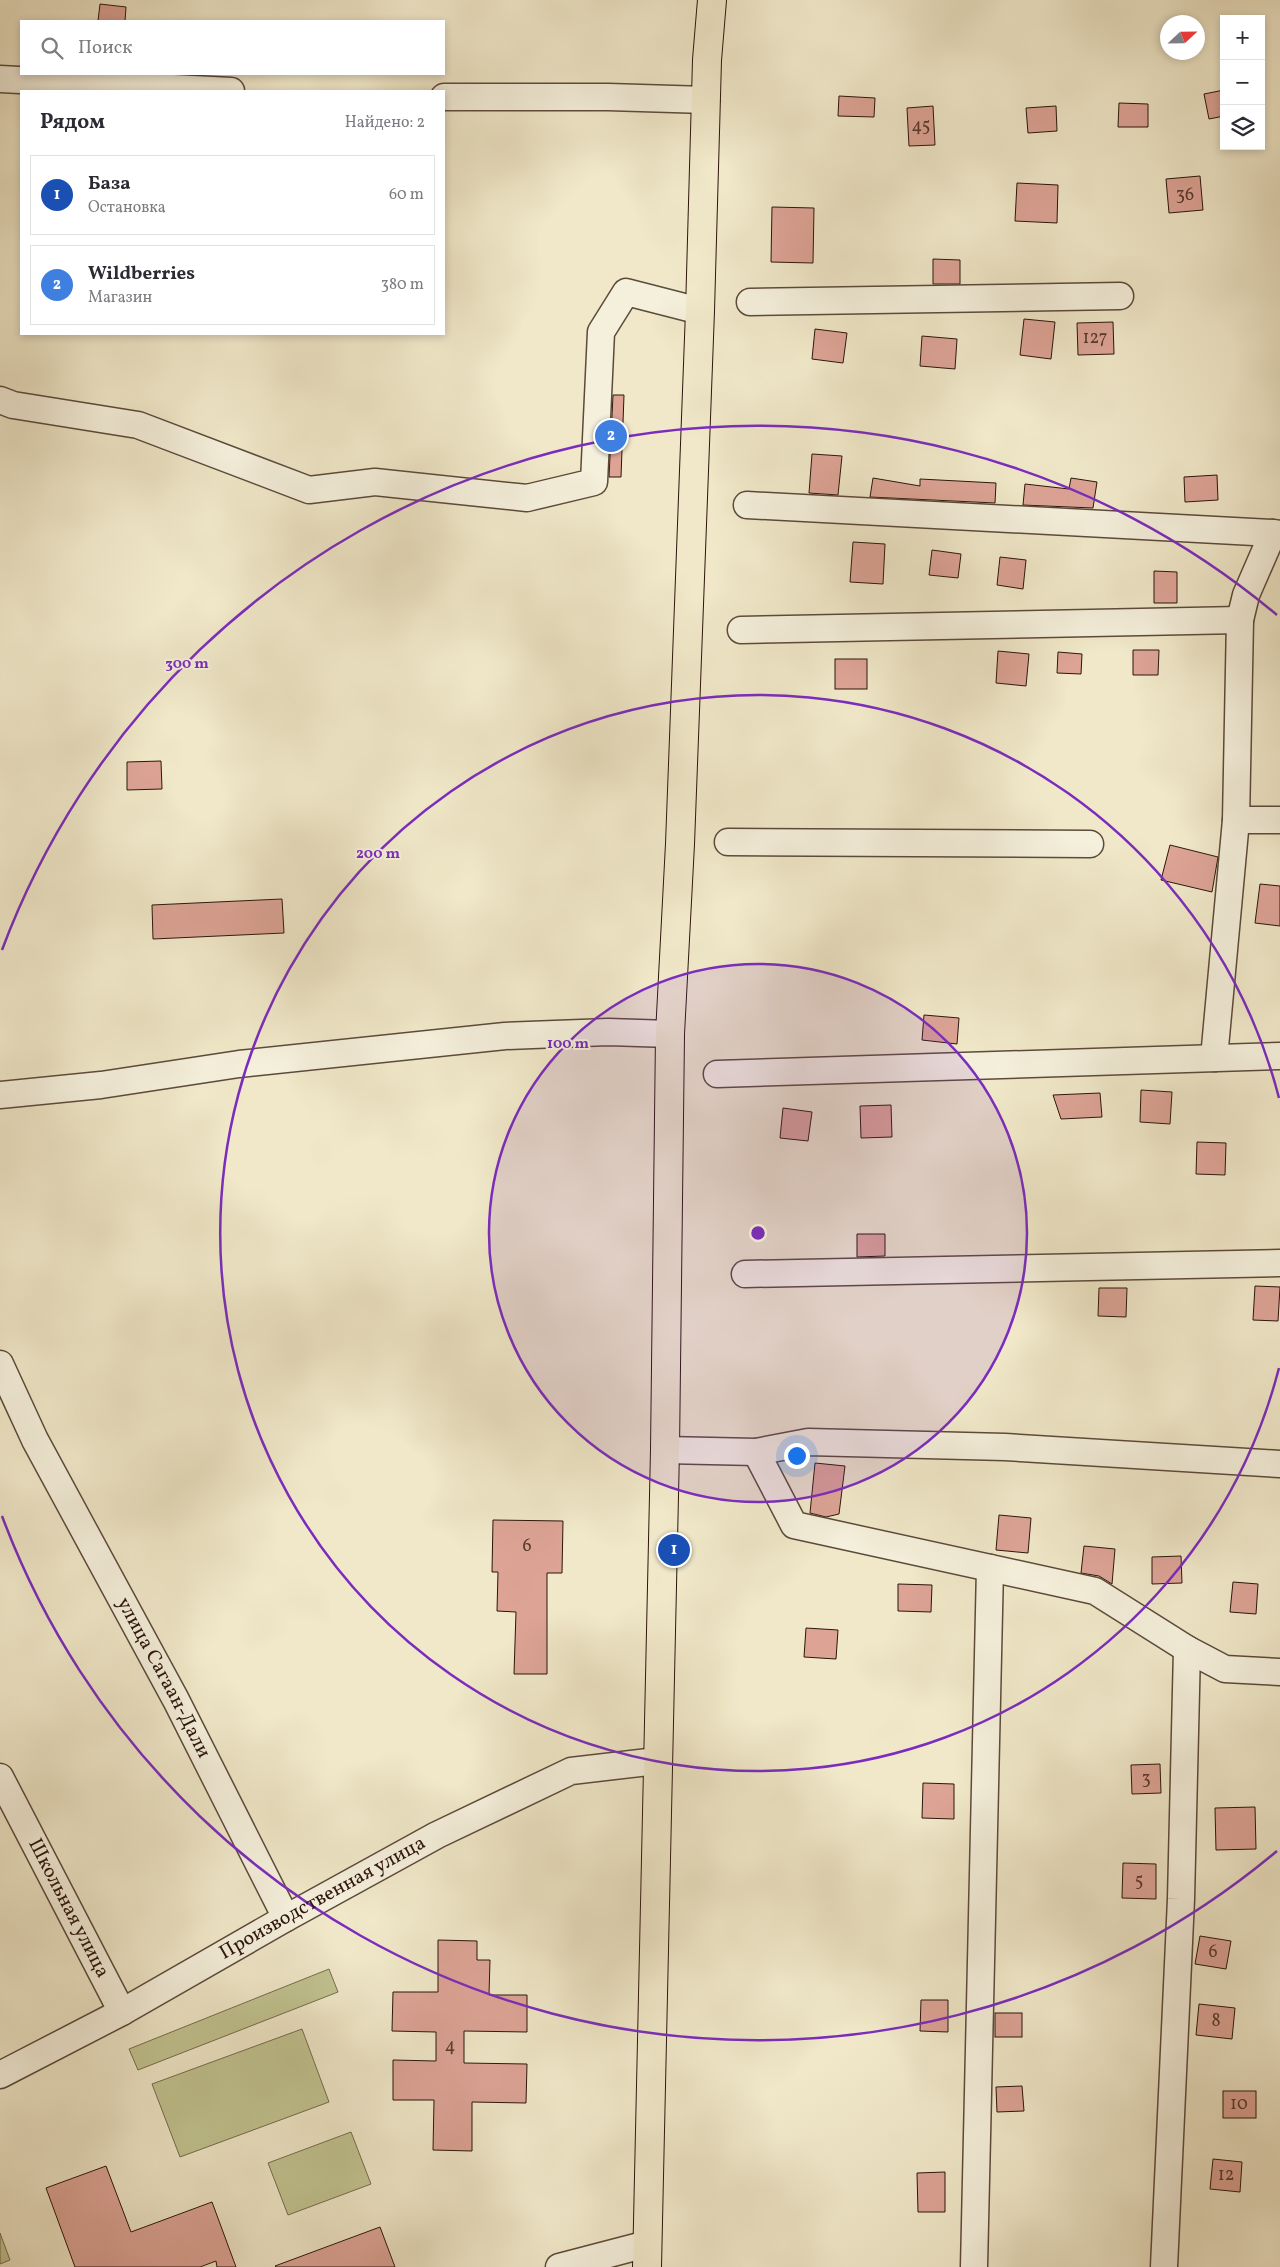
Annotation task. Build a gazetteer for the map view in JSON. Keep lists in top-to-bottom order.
{
  "streets": {
    "street": ["улица Сагаан-Дали", "Производственная улица", "Школьная улица"]
  },
  "crossings": [
    ["улица Сагаан-Дали", "Производственная улица"],
    ["Производственная улица", "Школьная улица"]
  ],
  "house_numbers": [
    "45",
    "36",
    "127",
    "6",
    "3",
    "5",
    "6",
    "8",
    "4",
    "10",
    "12"
  ],
  "north": "right",
  "page": {
    "map_buttons": ["+", "−"],
    "search": "Поиск",
    "heading": ["Рядом", "Найдено: 2"],
    "list": [
      {
        "mark": "1",
        "name": "База",
        "note": "Остановка",
        "value": "60 m"
      },
      {
        "mark": "2",
        "name": "Wildberries",
        "note": "Магазин",
        "value": "380 m"
      }
    ],
    "pins": ["2", "1"]
  },
  "rings": ["300 m", "200 m", "100 m"]
}
